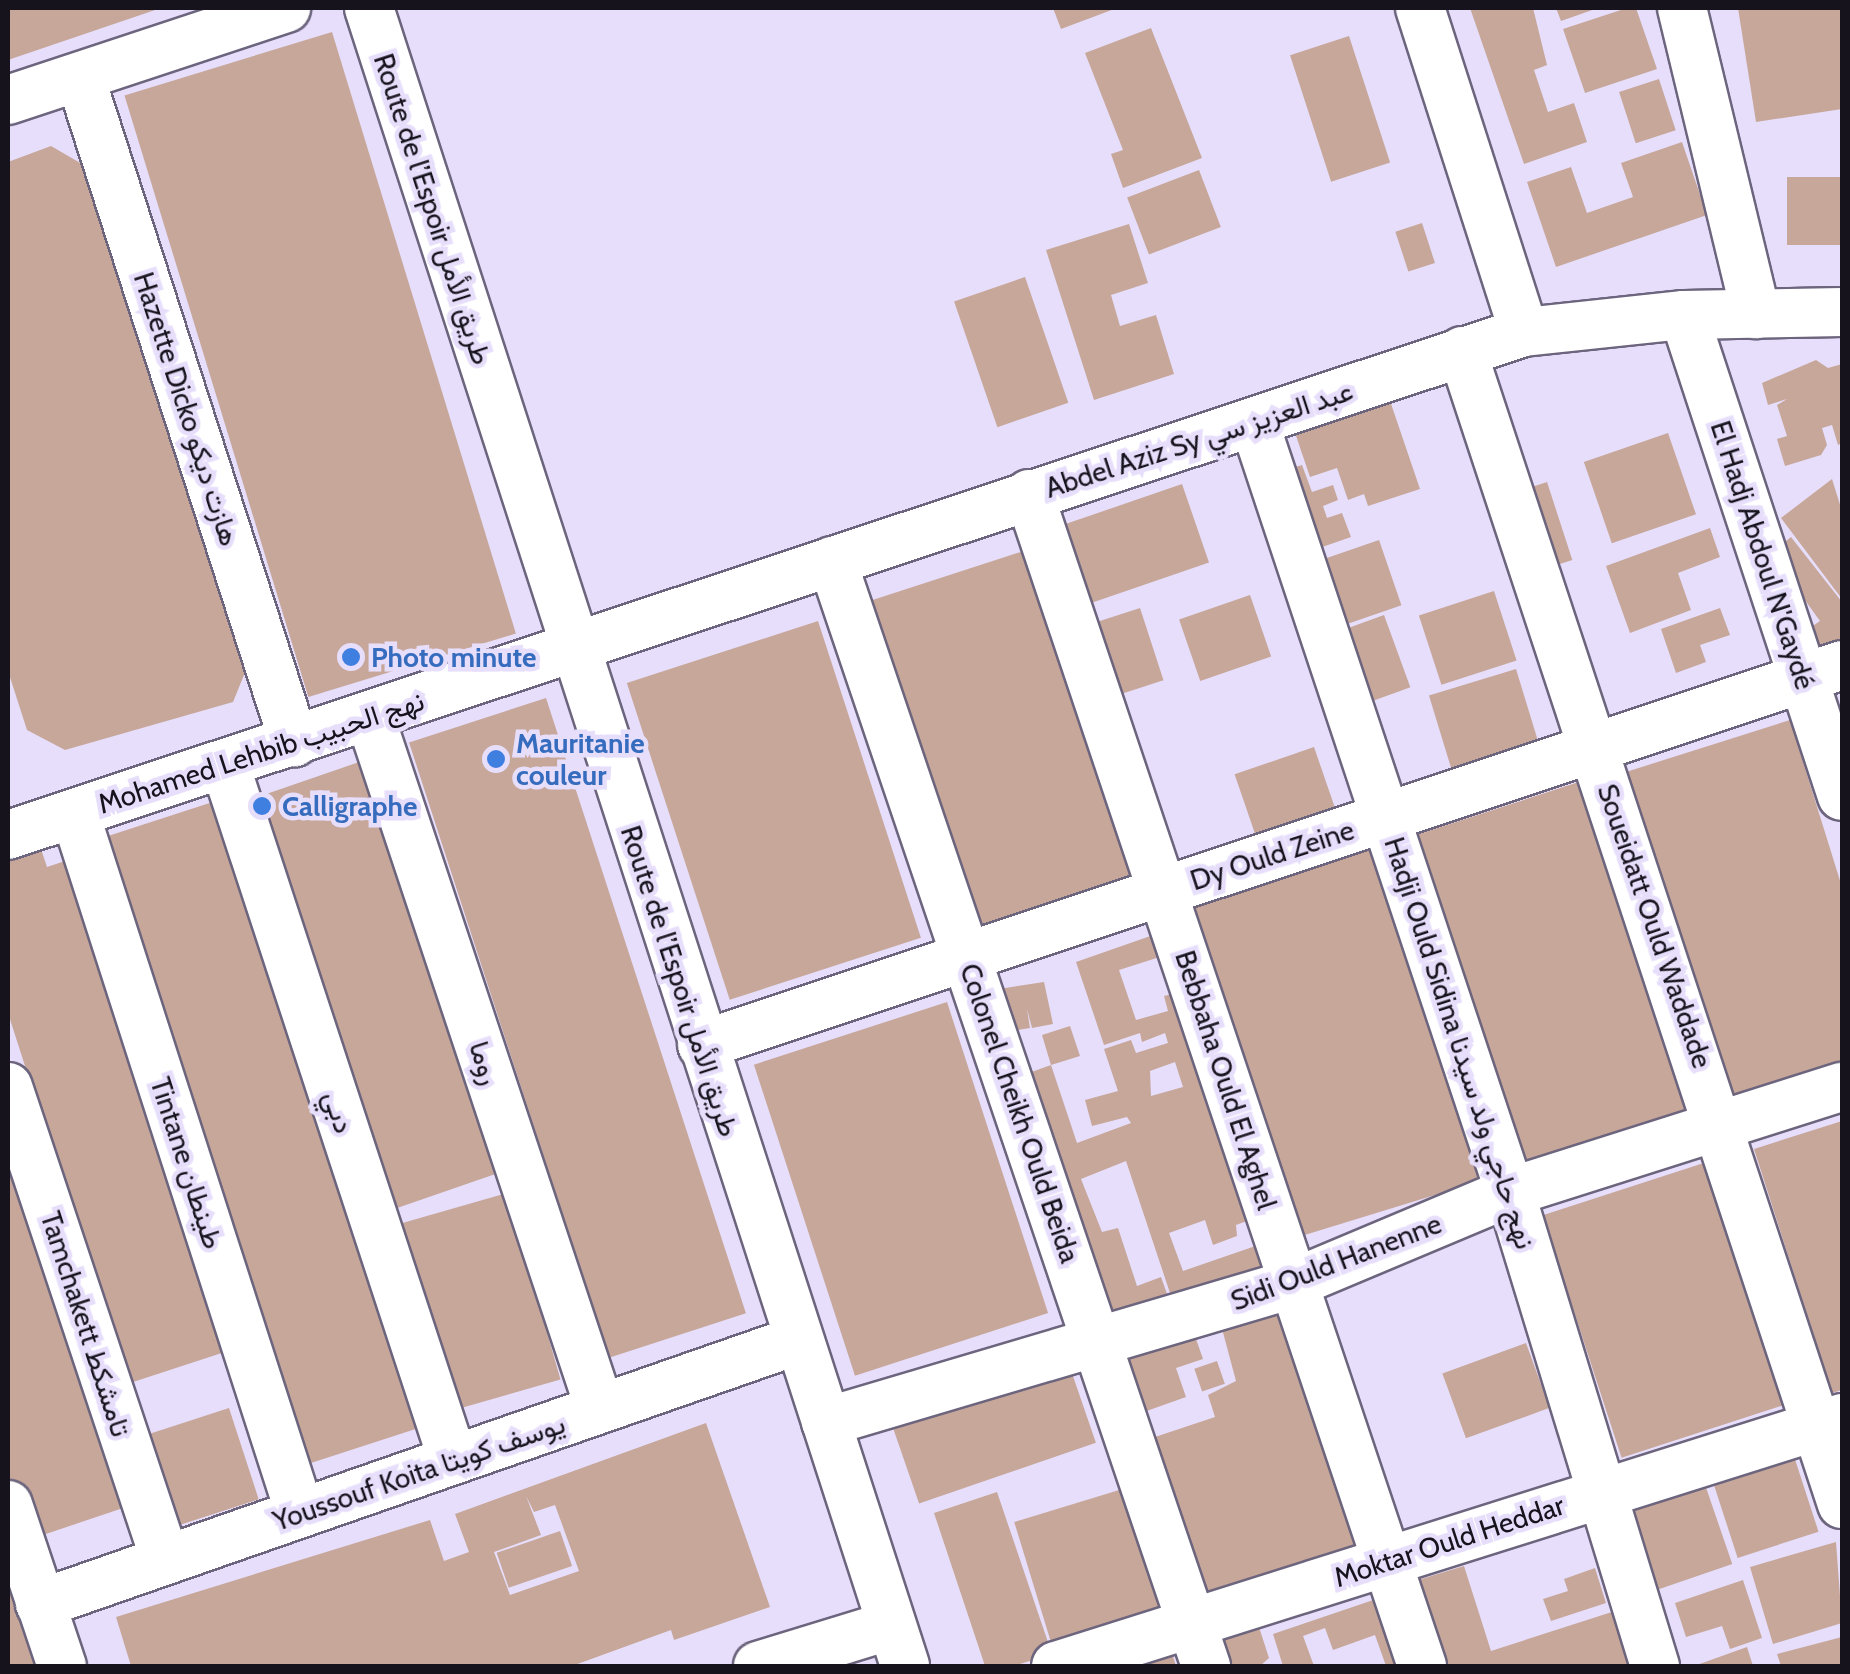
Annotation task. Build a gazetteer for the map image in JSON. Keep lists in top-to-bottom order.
{
  "streets": {
    "street": [
      "Route de l’Espoir طريق الأمل",
      "Hazette Dicko هازت ديكو",
      "Abdel Aziz Sy عبد العزيز سي",
      "El Hadj Abdoul N'Gaydé",
      "Mohamed Lehbib نهج الحبيب",
      "Dy Ould Zeine",
      "Soueidatt Ould Waddade",
      "Hadji Ould Sidina نهج حاجي ولد سيدنا",
      "روما",
      "Bebbaha Ould El Aghel",
      "دبي",
      "Colonel Cheikh Ould Beida",
      "Tintane طينطان",
      "Sidi Ould Hanenne",
      "Tamchakett تامشكط",
      "Youssouf Koita يوسف كويتا",
      "Moktar Ould Heddar"
    ]
  },
  "crossings": [
    ["Route de l’Espoir طريق الأمل", "Abdel Aziz Sy عبد العزيز سي"],
    ["Route de l’Espoir طريق الأمل", "Mohamed Lehbib نهج الحبيب"],
    ["Route de l’Espoir طريق الأمل", "Dy Ould Zeine"],
    ["Route de l’Espoir طريق الأمل", "Sidi Ould Hanenne"],
    ["Route de l’Espoir طريق الأمل", "Youssouf Koita يوسف كويتا"],
    ["Hazette Dicko هازت ديكو", "Mohamed Lehbib نهج الحبيب"],
    ["Abdel Aziz Sy عبد العزيز سي", "El Hadj Abdoul N'Gaydé"],
    ["Abdel Aziz Sy عبد العزيز سي", "Mohamed Lehbib نهج الحبيب"],
    ["Abdel Aziz Sy عبد العزيز سي", "Soueidatt Ould Waddade"],
    ["Abdel Aziz Sy عبد العزيز سي", "Hadji Ould Sidina نهج حاجي ولد سيدنا"],
    ["Abdel Aziz Sy عبد العزيز سي", "Bebbaha Ould El Aghel"],
    ["Abdel Aziz Sy عبد العزيز سي", "Colonel Cheikh Ould Beida"],
    ["El Hadj Abdoul N'Gaydé", "Dy Ould Zeine"],
    ["Mohamed Lehbib نهج الحبيب", "روما"],
    ["Mohamed Lehbib نهج الحبيب", "دبي"],
    ["Mohamed Lehbib نهج الحبيب", "Tintane طينطان"],
    ["Dy Ould Zeine", "Soueidatt Ould Waddade"],
    ["Dy Ould Zeine", "Hadji Ould Sidina نهج حاجي ولد سيدنا"],
    ["Dy Ould Zeine", "Bebbaha Ould El Aghel"],
    ["Dy Ould Zeine", "Colonel Cheikh Ould Beida"],
    ["Soueidatt Ould Waddade", "Sidi Ould Hanenne"],
    ["Soueidatt Ould Waddade", "Moktar Ould Heddar"],
    ["Hadji Ould Sidina نهج حاجي ولد سيدنا", "Sidi Ould Hanenne"],
    ["Hadji Ould Sidina نهج حاجي ولد سيدنا", "Moktar Ould Heddar"],
    ["روما", "Youssouf Koita يوسف كويتا"],
    ["Bebbaha Ould El Aghel", "Sidi Ould Hanenne"],
    ["Bebbaha Ould El Aghel", "Moktar Ould Heddar"],
    ["دبي", "Youssouf Koita يوسف كويتا"],
    ["Colonel Cheikh Ould Beida", "Sidi Ould Hanenne"],
    ["Colonel Cheikh Ould Beida", "Moktar Ould Heddar"],
    ["Tintane طينطان", "Youssouf Koita يوسف كويتا"],
    ["Tamchakett تامشكط", "Youssouf Koita يوسف كويتا"]
  ],
  "places": ["Photo minute", "Mauritanie couleur", "Calligraphe"]
}
